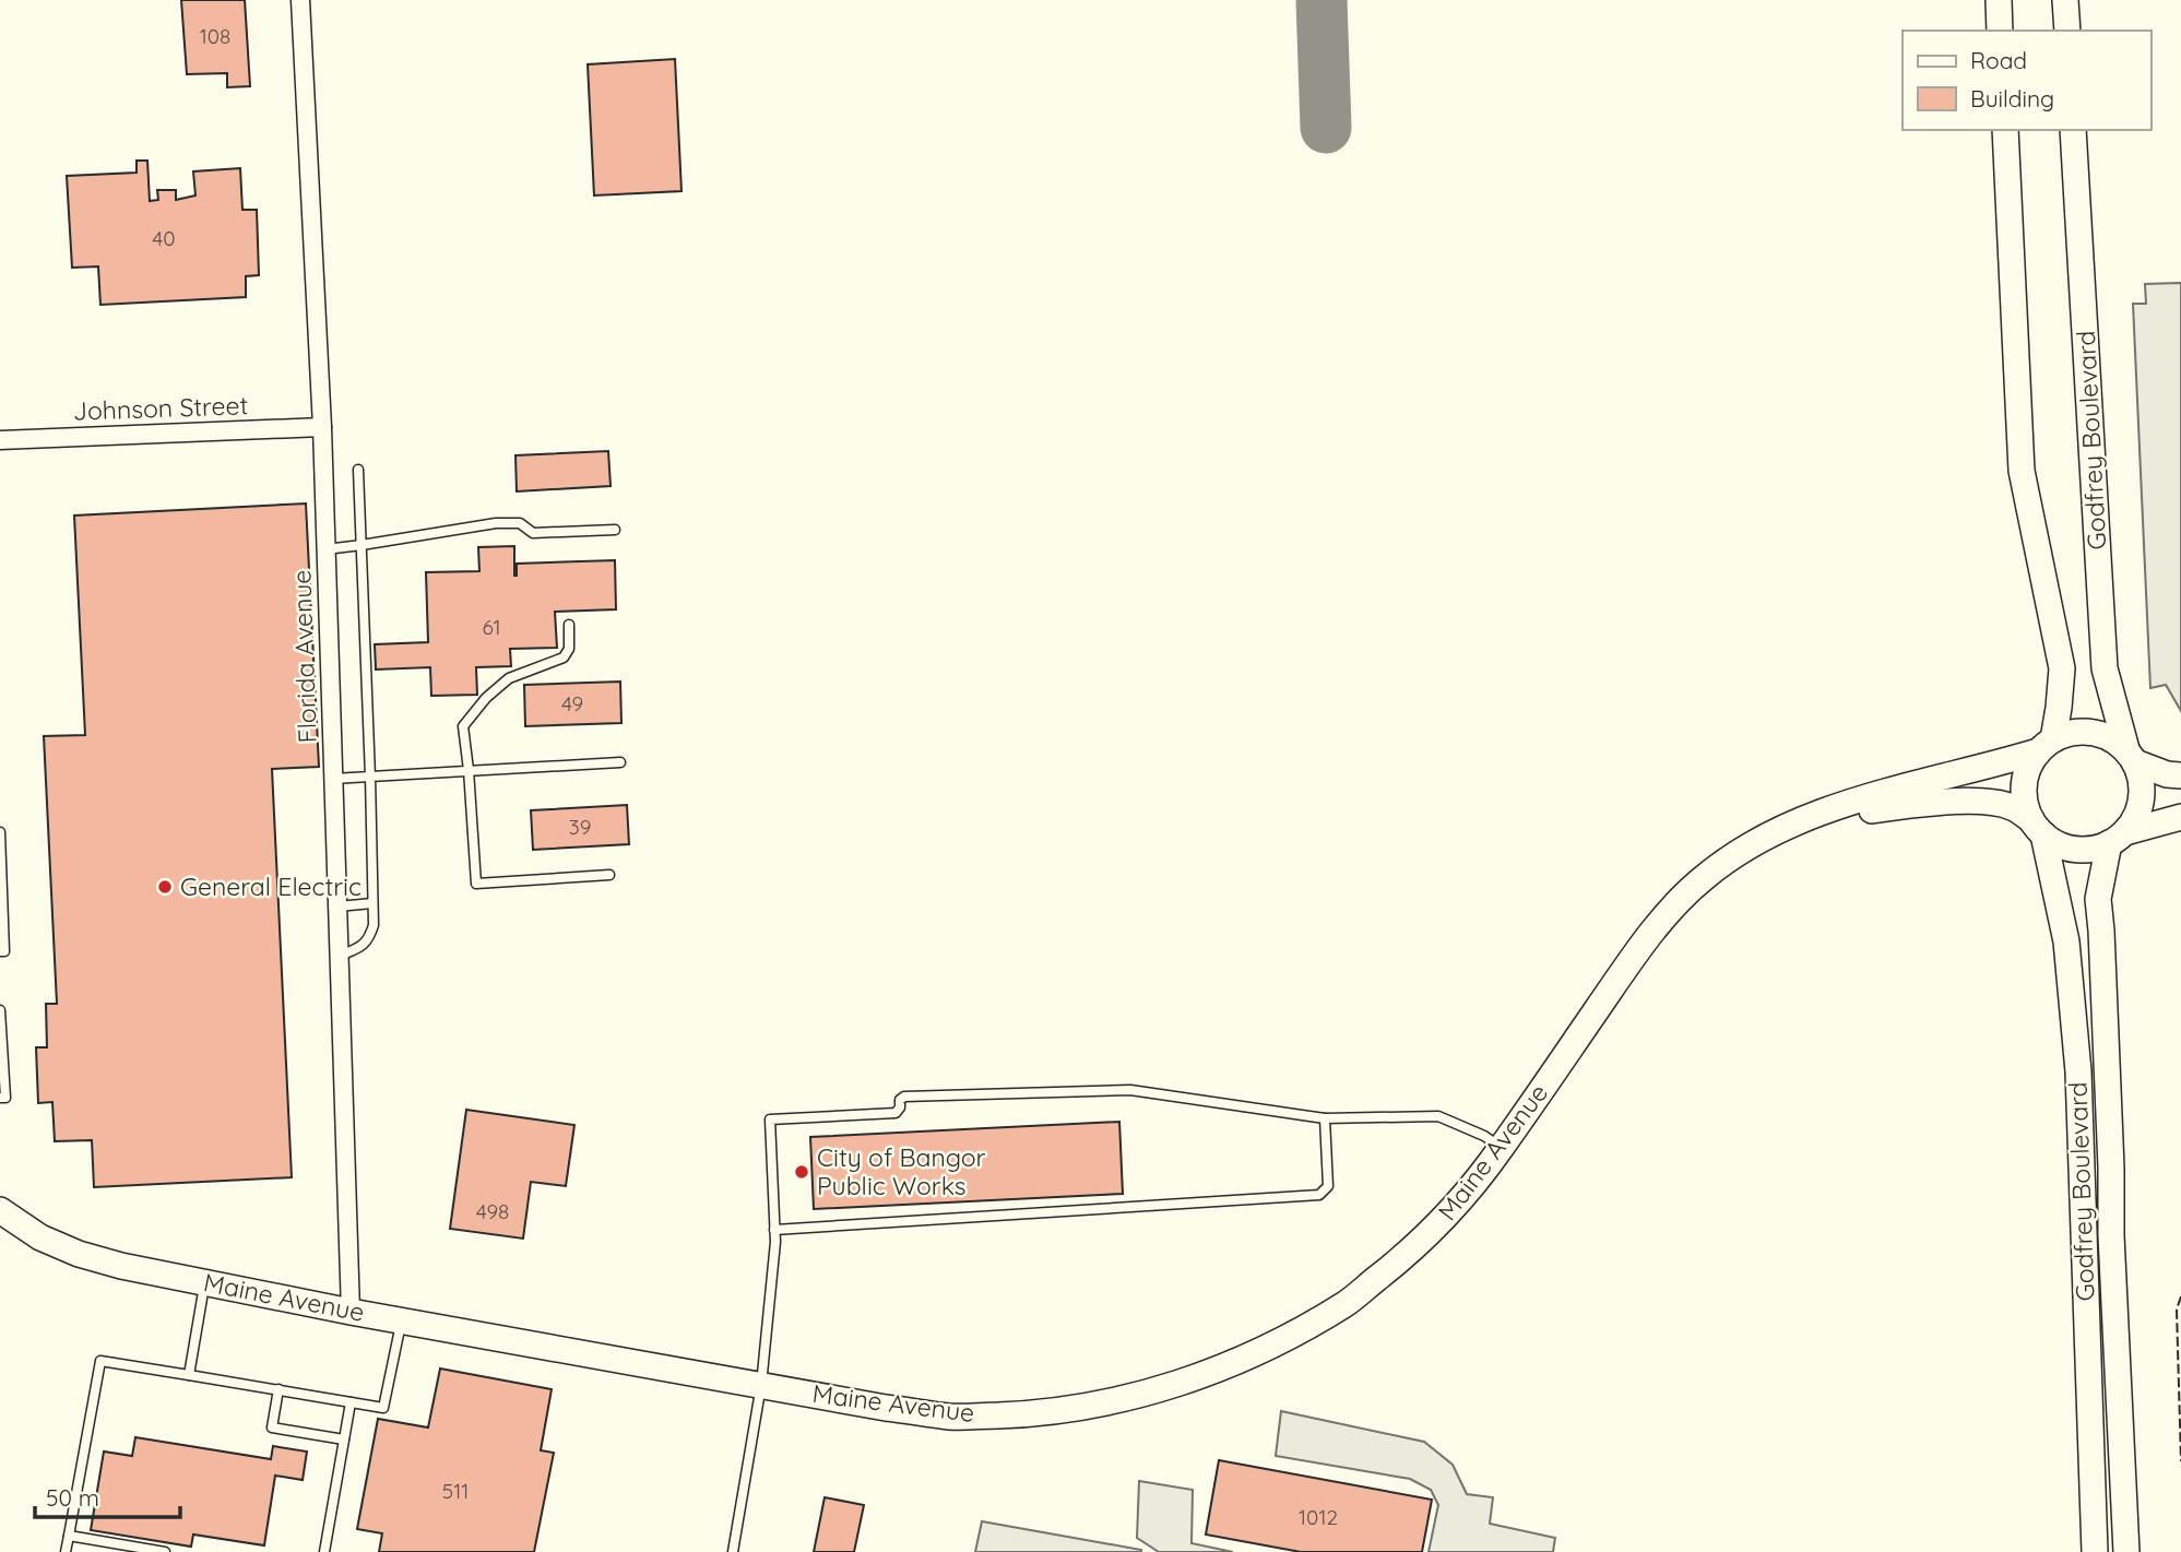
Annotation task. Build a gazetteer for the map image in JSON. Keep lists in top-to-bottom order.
{
  "streets": {
    "street": [
      "Johnson Street",
      "Godfrey Boulevard",
      "Florida Avenue",
      "Maine Avenue"
    ]
  },
  "crossings": [
    ["Johnson Street", "Florida Avenue"],
    ["Godfrey Boulevard", "Maine Avenue"],
    ["Florida Avenue", "Maine Avenue"]
  ],
  "places": ["General Electric", "City of Bangor Public Works"],
  "house_numbers": [
    "108",
    "40",
    "61",
    "49",
    "39",
    "498",
    "511",
    "1012"
  ],
  "legend": ["Road", "Building"],
  "scale_bar": "50 m"
}
